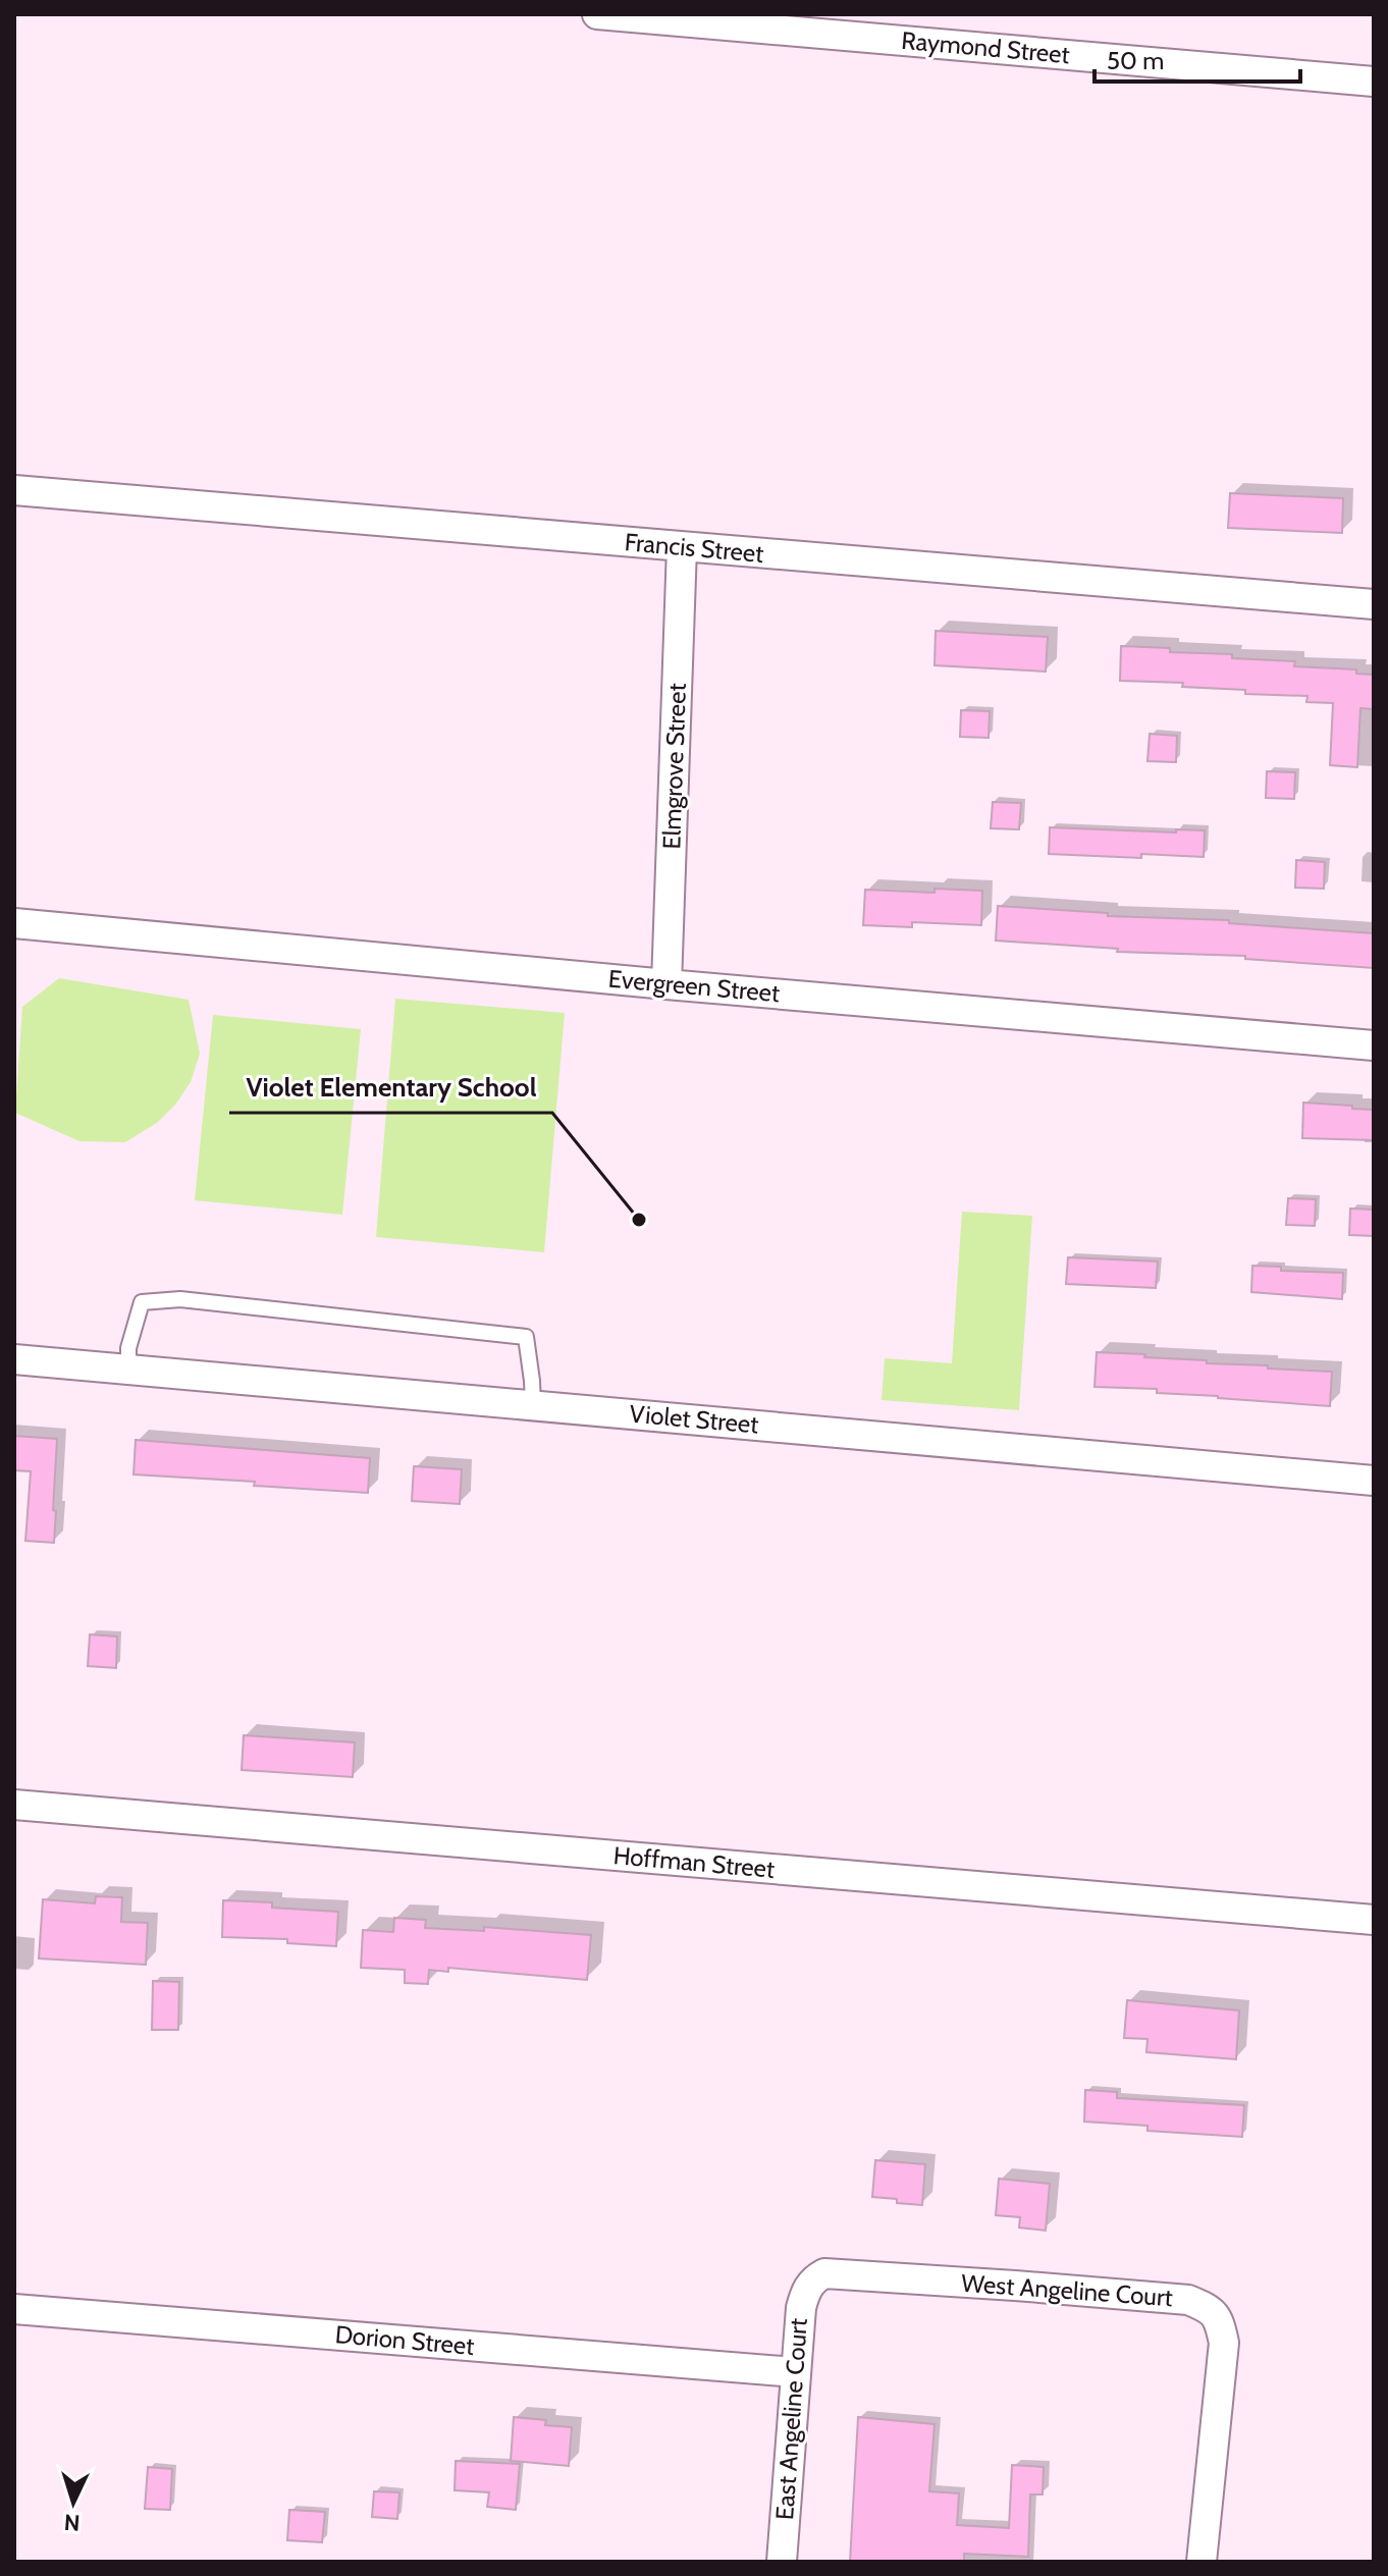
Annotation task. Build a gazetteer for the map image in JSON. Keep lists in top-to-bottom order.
{
  "streets": {
    "street": [
      "Raymond Street",
      "Francis Street",
      "Elmgrove Street",
      "Evergreen Street",
      "Violet Street",
      "Hoffman Street",
      "West Angeline Court",
      "Dorion Street",
      "East Angeline Court"
    ]
  },
  "crossings": [
    ["Francis Street", "Elmgrove Street"],
    ["Elmgrove Street", "Evergreen Street"],
    ["West Angeline Court", "East Angeline Court"],
    ["Dorion Street", "East Angeline Court"]
  ],
  "places": ["Violet Elementary School"],
  "scale_bar": "50 m",
  "north": "bottom"
}
